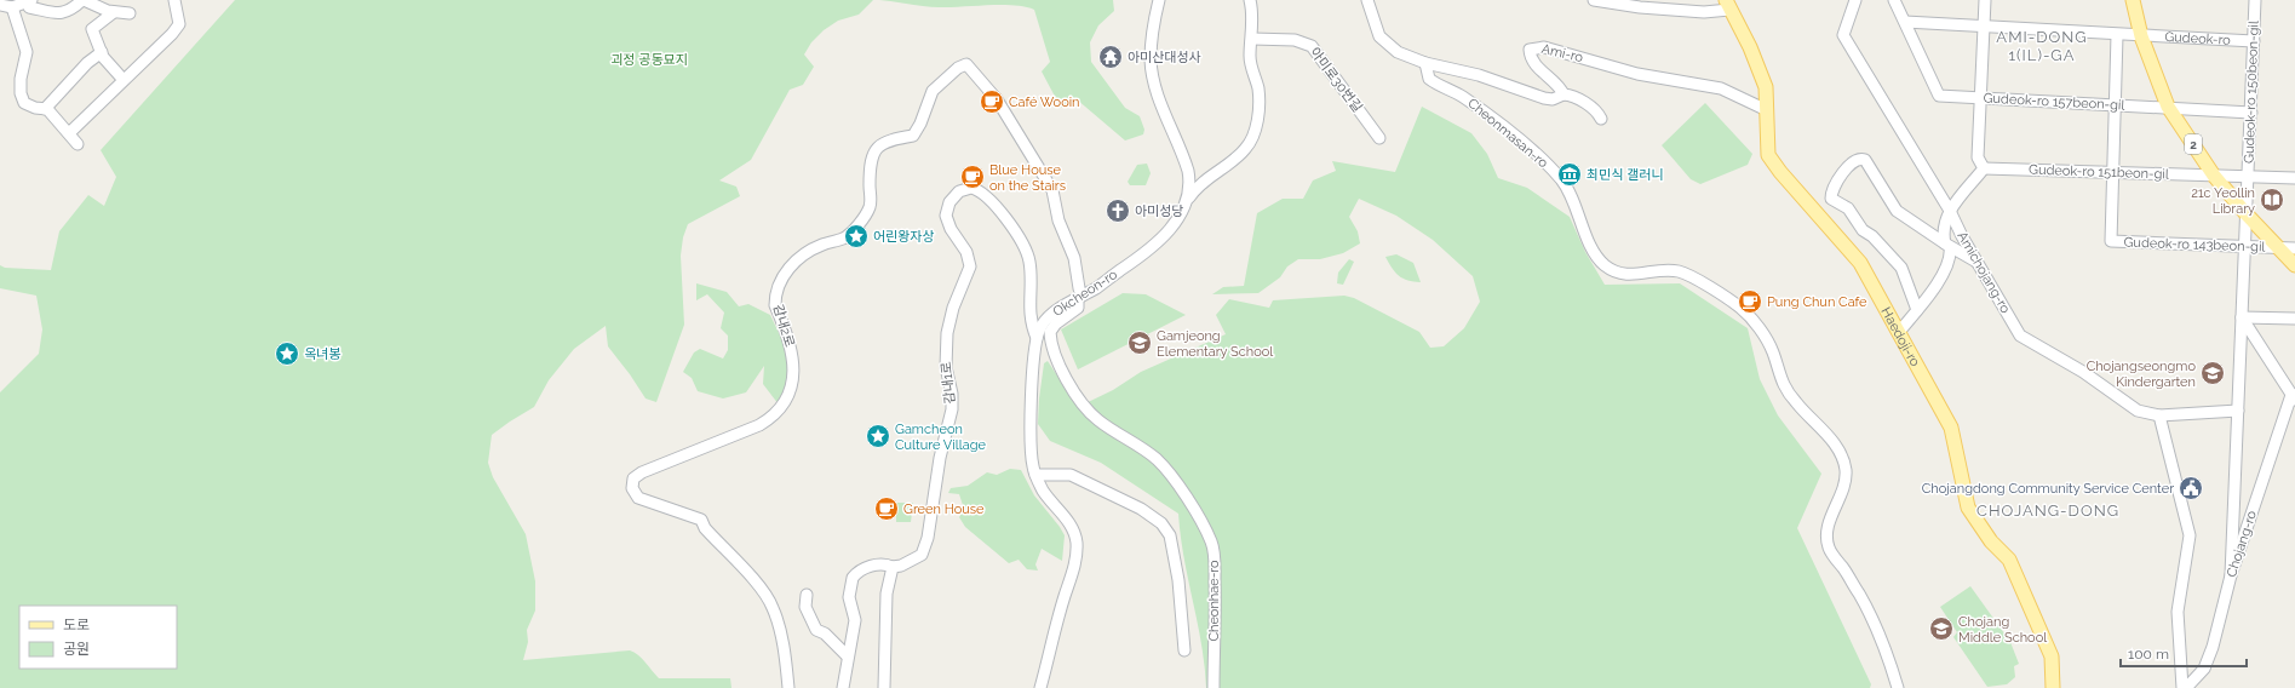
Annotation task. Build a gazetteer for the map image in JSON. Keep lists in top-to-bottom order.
{
  "streets": {
    "main road": ["Gudeok-ro", "2", "Haedoji-ro"],
    "street": [
      "Ami-ro",
      "아미로30번길",
      "Gudeok-ro 150beon-gil",
      "Gudeok-ro 157beon-gil",
      "Cheonmasan-ro",
      "Gudeok-ro 151beon-gil",
      "Gudeok-ro 143beon-gil",
      "Amichojang-ro",
      "Okcheon-ro",
      "감내2로",
      "감내1로",
      "Chojang-ro",
      "Cheonhae-ro"
    ]
  },
  "crossings": [
    ["Gudeok-ro", "Gudeok-ro 150beon-gil"],
    ["Gudeok-ro", "Gudeok-ro 157beon-gil"],
    ["Gudeok-ro", "Gudeok-ro 151beon-gil"],
    ["Gudeok-ro", "Gudeok-ro 143beon-gil"],
    ["Ami-ro", "Haedoji-ro"],
    ["Gudeok-ro 150beon-gil", "Gudeok-ro 151beon-gil"],
    ["Gudeok-ro 151beon-gil", "Gudeok-ro 143beon-gil"],
    ["Okcheon-ro", "감내2로"],
    ["Okcheon-ro", "감내1로"],
    ["Okcheon-ro", "Cheonhae-ro"],
    ["감내2로", "Cheonhae-ro"]
  ],
  "districts": ["AMI-DONG 1(IL)-GA", "CHOJANG-DONG"],
  "parks": ["괴정 공동묘지"],
  "places": {
    "temple": ["아미산대성사"],
    "cafe": [
      "Café Wooin",
      "Blue House on the Stairs",
      "Pung Chun Cafe",
      "Green House"
    ],
    "museum": ["최민식 갤러니"],
    "library": ["21c Yeollin Library"],
    "church": ["아미성당"],
    "place": ["어린왕자상", "옥녀봉", "Gamcheon Culture Village"],
    "school or university": ["Gamjeong Elementary School", "Chojangseongmo Kindergarten", "Chojang Middle School"],
    "public building": ["Chojangdong Community Service Center"]
  },
  "legend": ["도로", "공원"],
  "scale_bar": "100 m"
}
